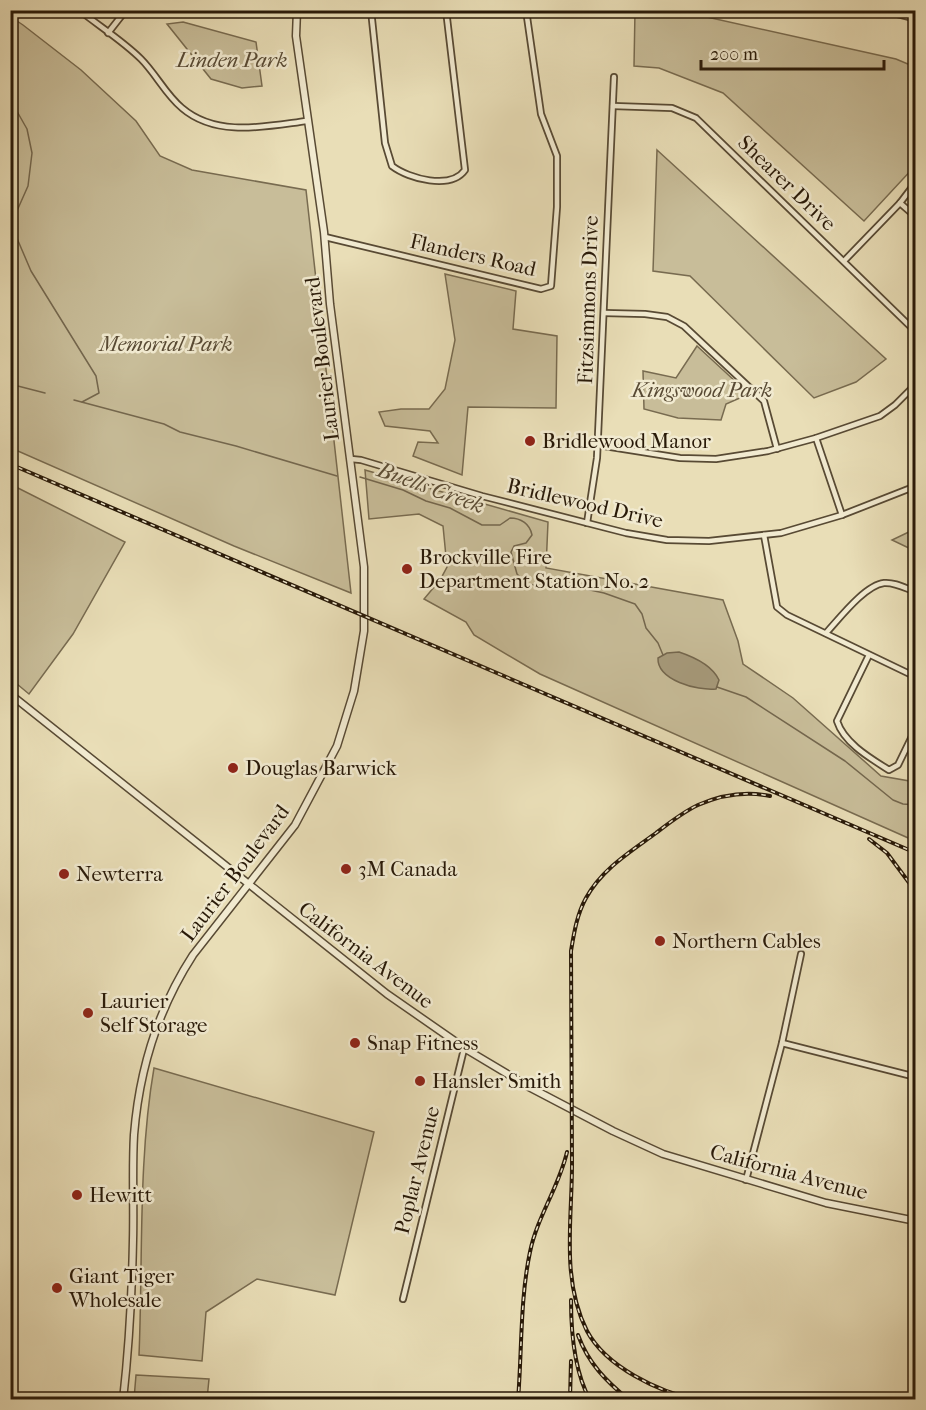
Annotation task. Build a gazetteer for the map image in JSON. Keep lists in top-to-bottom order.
{
  "streets": {
    "street": [
      "Shearer Drive",
      "Flanders Road",
      "Fitzsimmons Drive",
      "Laurier Boulevard",
      "Bridlewood Drive",
      "California Avenue",
      "Poplar Avenue"
    ]
  },
  "crossings": [
    ["Shearer Drive", "Fitzsimmons Drive"],
    ["Flanders Road", "Laurier Boulevard"],
    ["Fitzsimmons Drive", "Bridlewood Drive"],
    ["Laurier Boulevard", "Bridlewood Drive"],
    ["Laurier Boulevard", "California Avenue"],
    ["California Avenue", "Poplar Avenue"]
  ],
  "water": ["Buells Creek"],
  "parks": ["Linden Park", "Memorial Park", "Kingswood Park"],
  "places": [
    "Bridlewood Manor",
    "Brockville Fire Department Station No. 2",
    "Douglas Barwick",
    "3M Canada",
    "Newterra",
    "Northern Cables",
    "Laurier Self Storage",
    "Snap Fitness",
    "Hansler Smith",
    "Hewitt",
    "Giant Tiger Wholesale"
  ],
  "scale_bar": "200 m"
}
